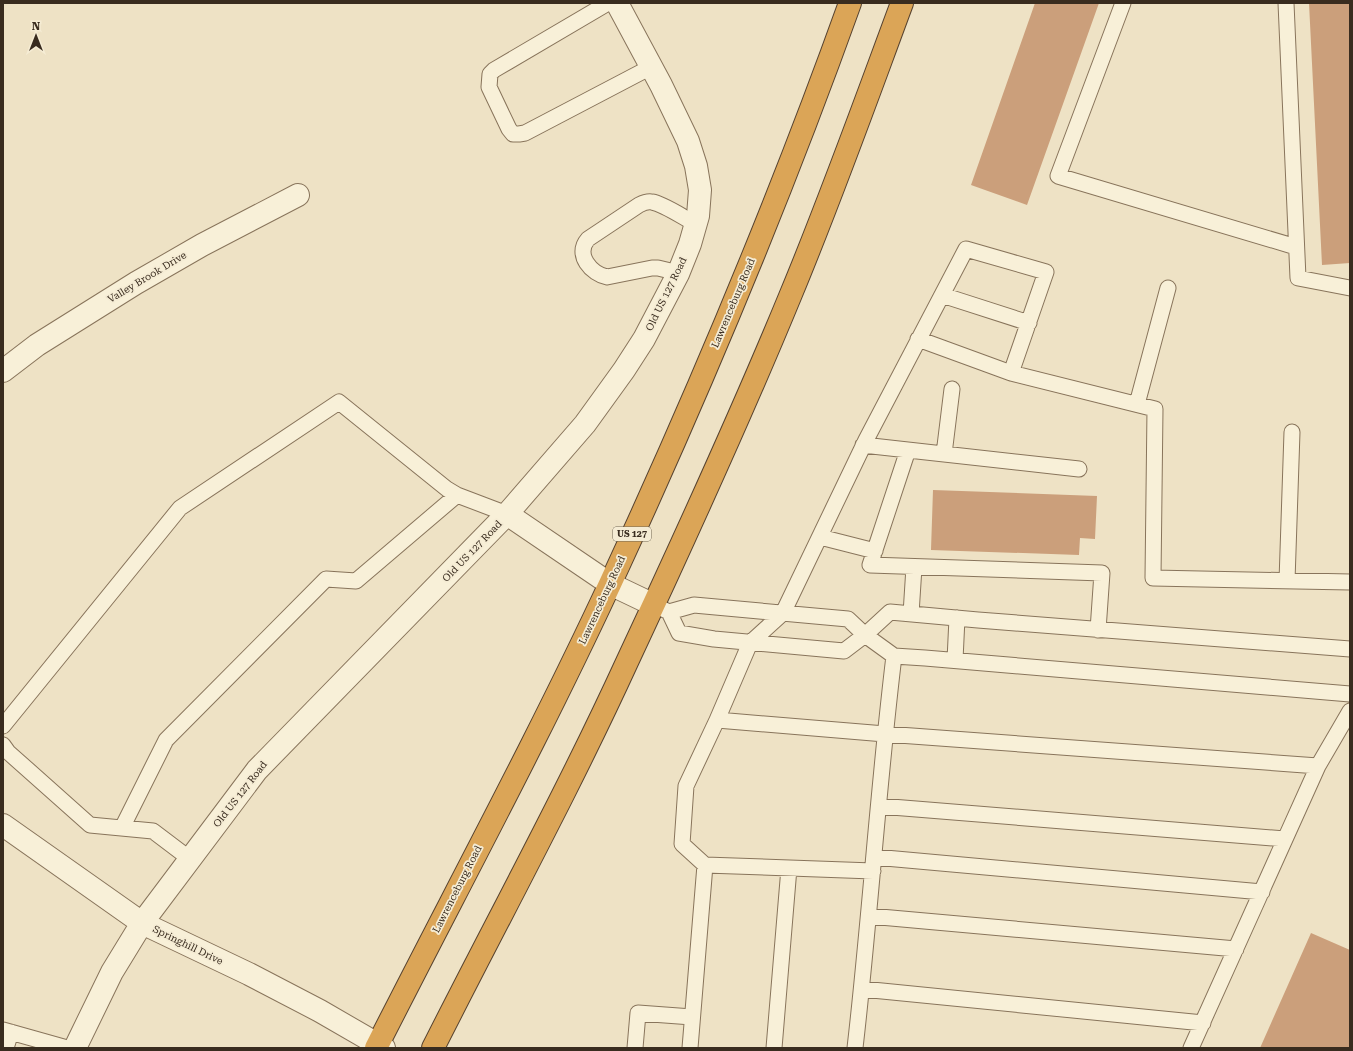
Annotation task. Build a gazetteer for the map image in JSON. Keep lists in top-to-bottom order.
{
  "streets": {
    "highway": ["Lawrenceburg Road", "US 127"],
    "street": ["Valley Brook Drive", "Old US 127 Road", "Springhill Drive"]
  },
  "crossings": [
    ["Old US 127 Road", "Springhill Drive"],
    ["Lawrenceburg Road", "Springhill Drive"]
  ],
  "north": "top"
}
